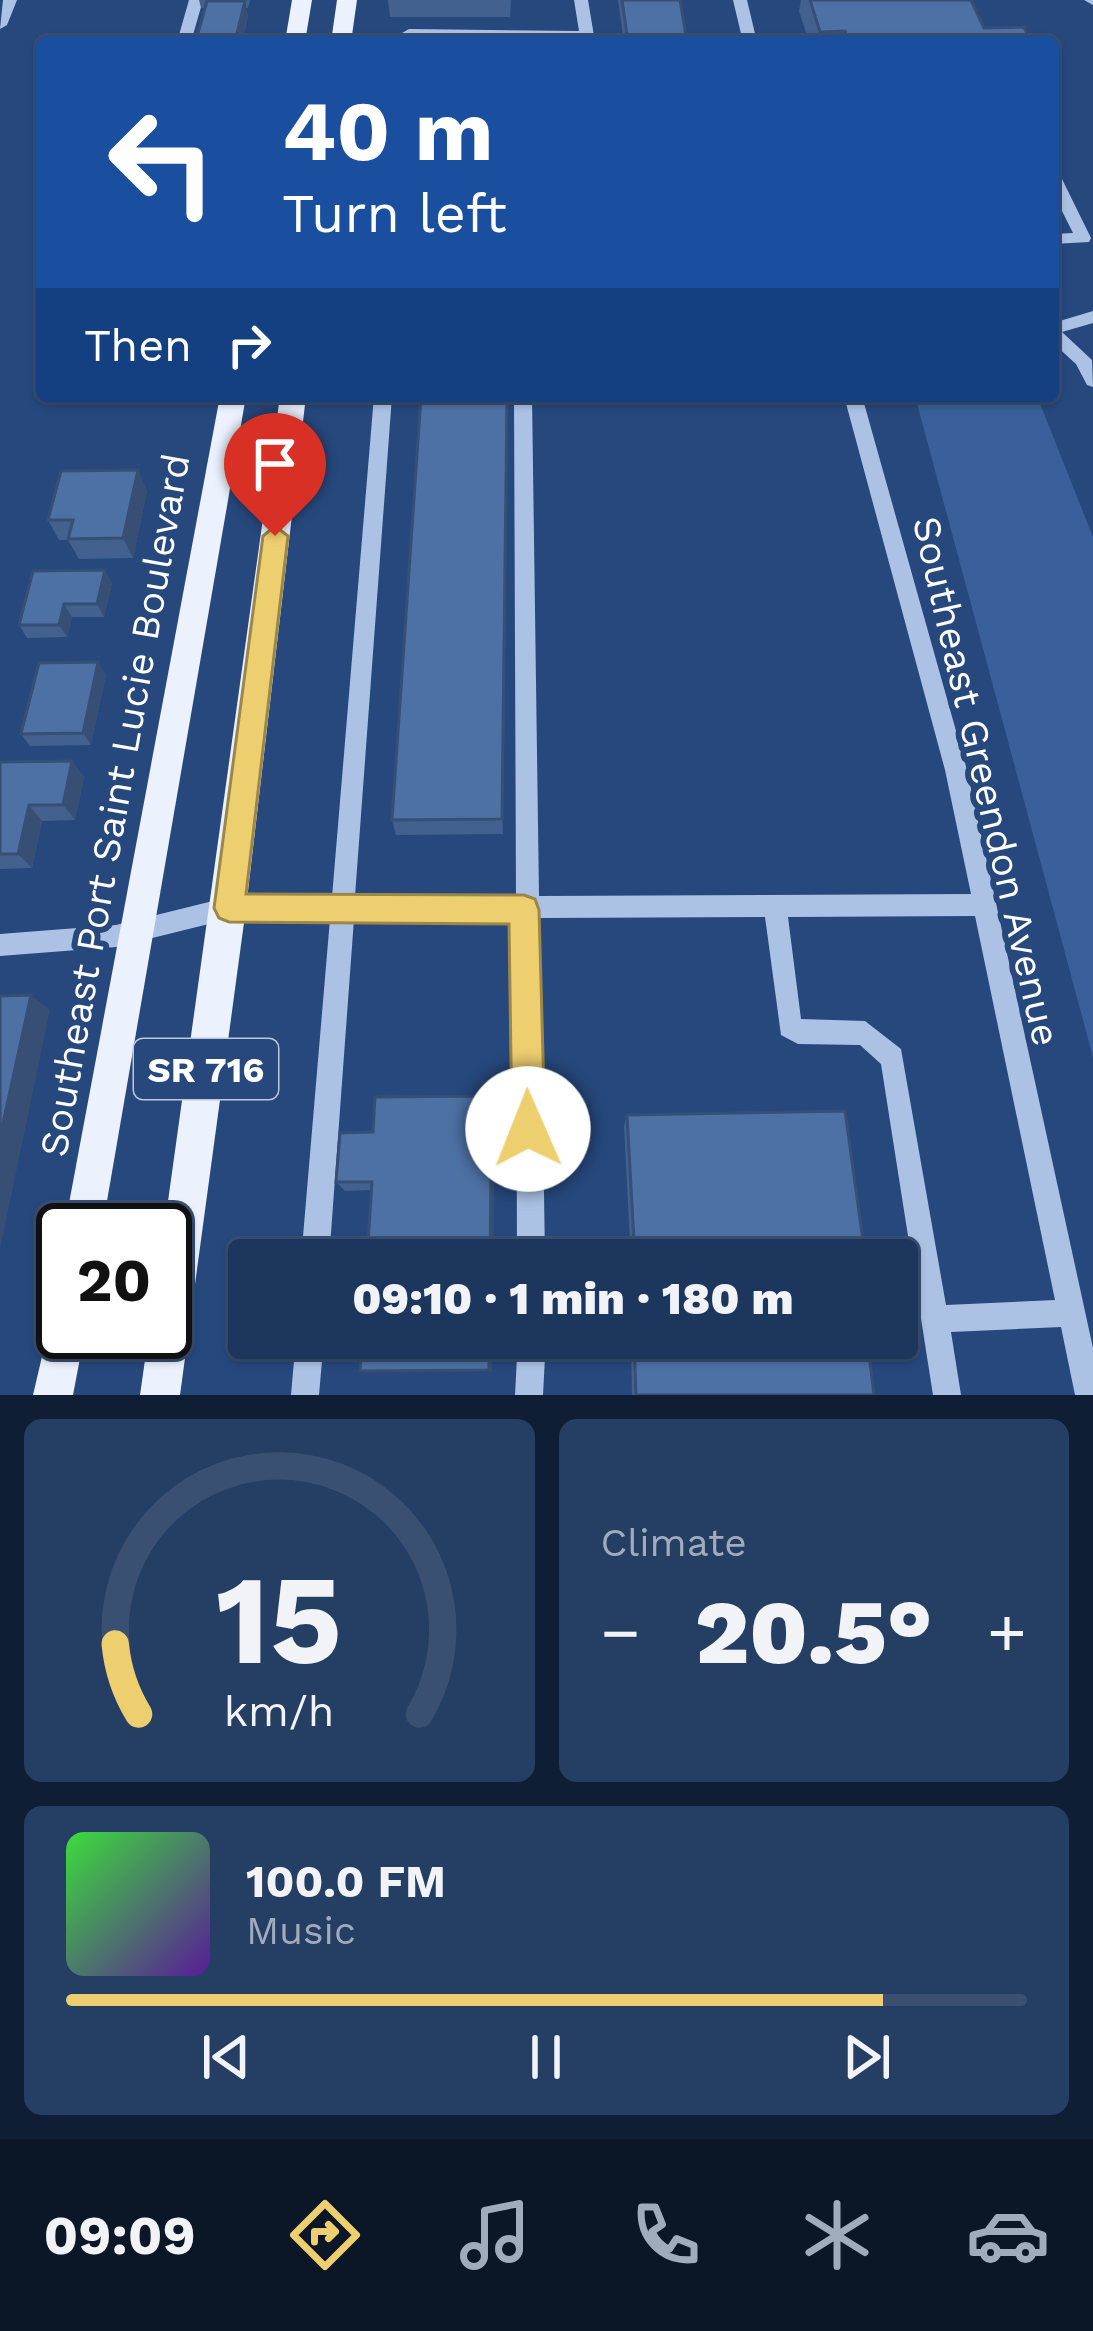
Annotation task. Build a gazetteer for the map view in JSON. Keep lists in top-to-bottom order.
{
  "streets": {
    "main road": ["Southeast Port Saint Lucie Boulevard", "SR 716"],
    "street": ["Southeast Greendon Avenue"]
  },
  "page": {
    "turn": ["40 m", "Turn left"],
    "then": "Then",
    "limit": "20",
    "trip": "09:10 · 1 min · 180 m",
    "tile": "Climate",
    "heat": ["−", "20.5°", "+"],
    "song": ["100.0 FM", "Music"],
    "tabs": "09:09",
    "gauge": ["15", "km/h"]
  }
}
